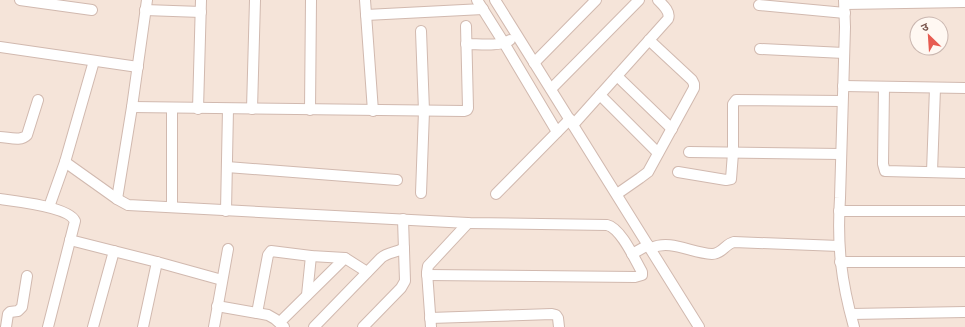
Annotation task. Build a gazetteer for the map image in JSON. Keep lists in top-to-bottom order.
{
  "north": "top left"
}
